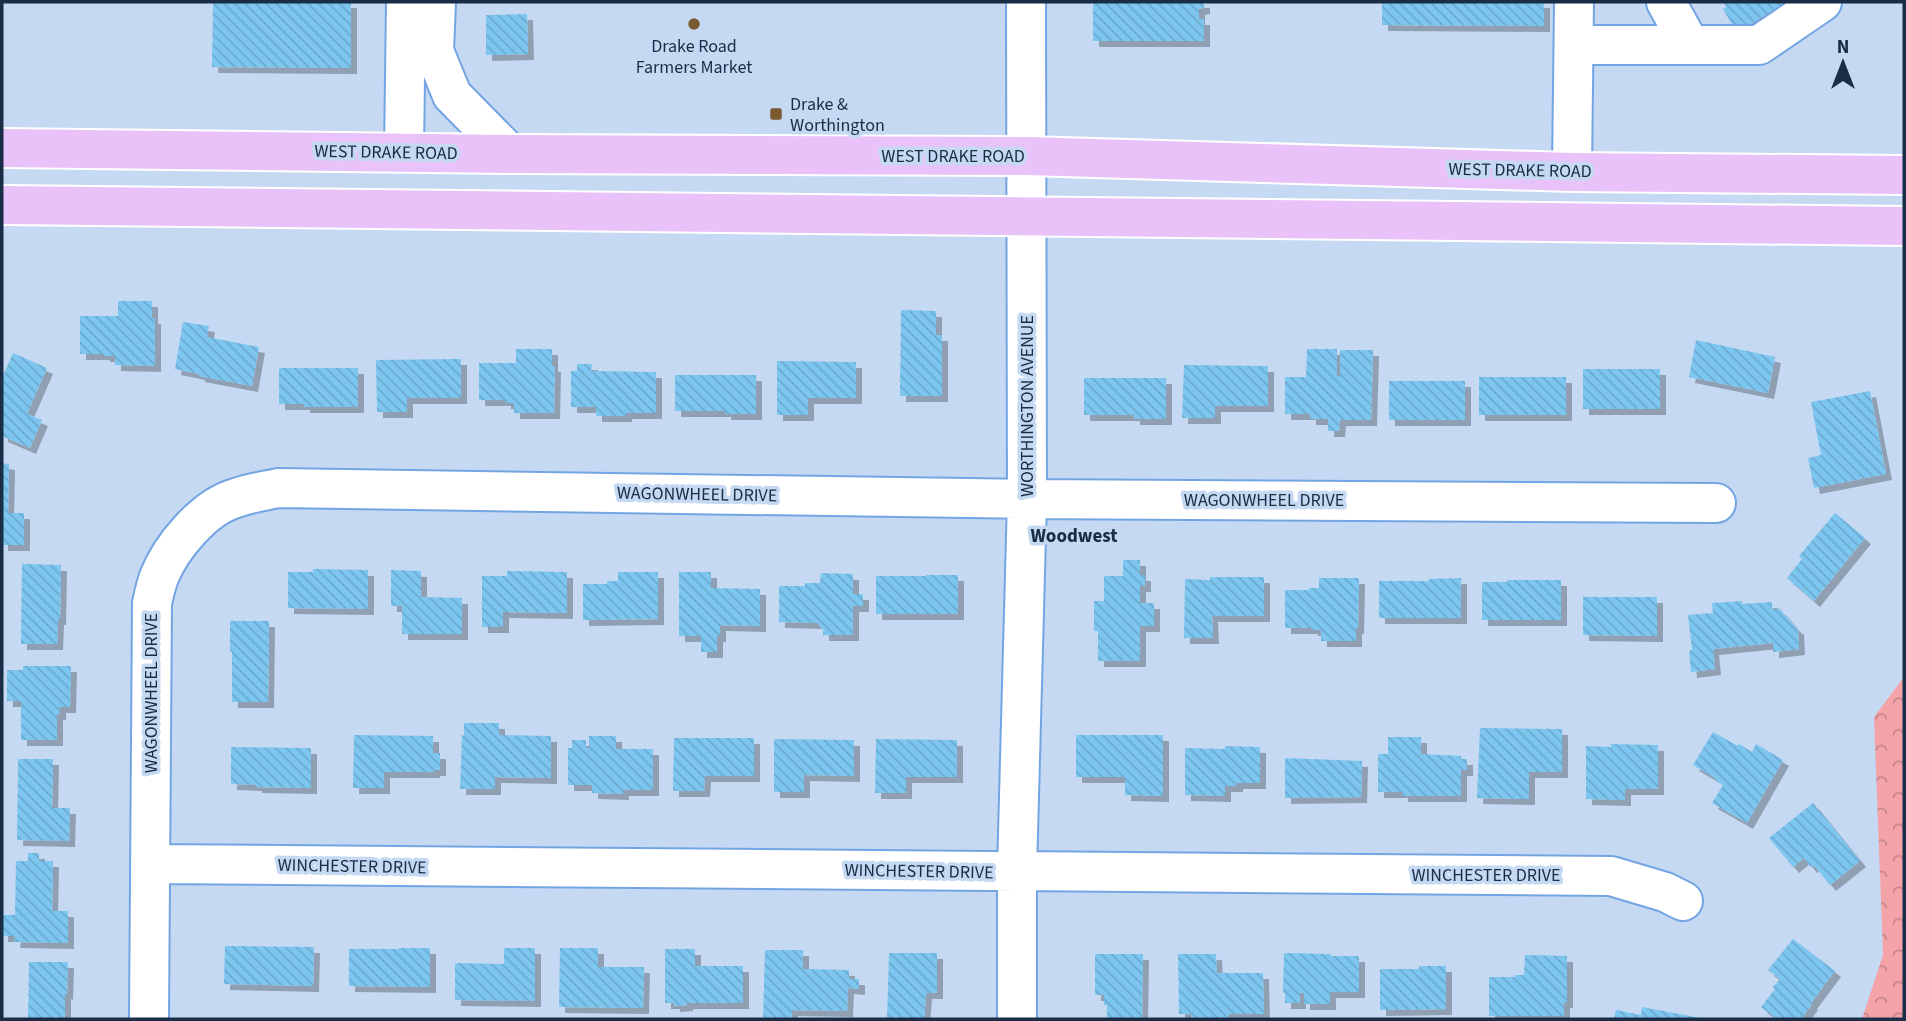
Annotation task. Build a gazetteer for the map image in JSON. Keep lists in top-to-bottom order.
{
  "streets": {
    "main road": ["WEST DRAKE ROAD"],
    "street": ["WORTHINGTON AVENUE", "WAGONWHEEL DRIVE", "WINCHESTER DRIVE"]
  },
  "crossings": [
    ["WEST DRAKE ROAD", "WORTHINGTON AVENUE"],
    ["WORTHINGTON AVENUE", "WAGONWHEEL DRIVE"],
    ["WORTHINGTON AVENUE", "WINCHESTER DRIVE"],
    ["WAGONWHEEL DRIVE", "WINCHESTER DRIVE"]
  ],
  "districts": ["Woodwest"],
  "places": {
    "other": ["Drake Road Farmers Market"],
    "transit": ["Drake & Worthington"]
  },
  "north": "top"
}
